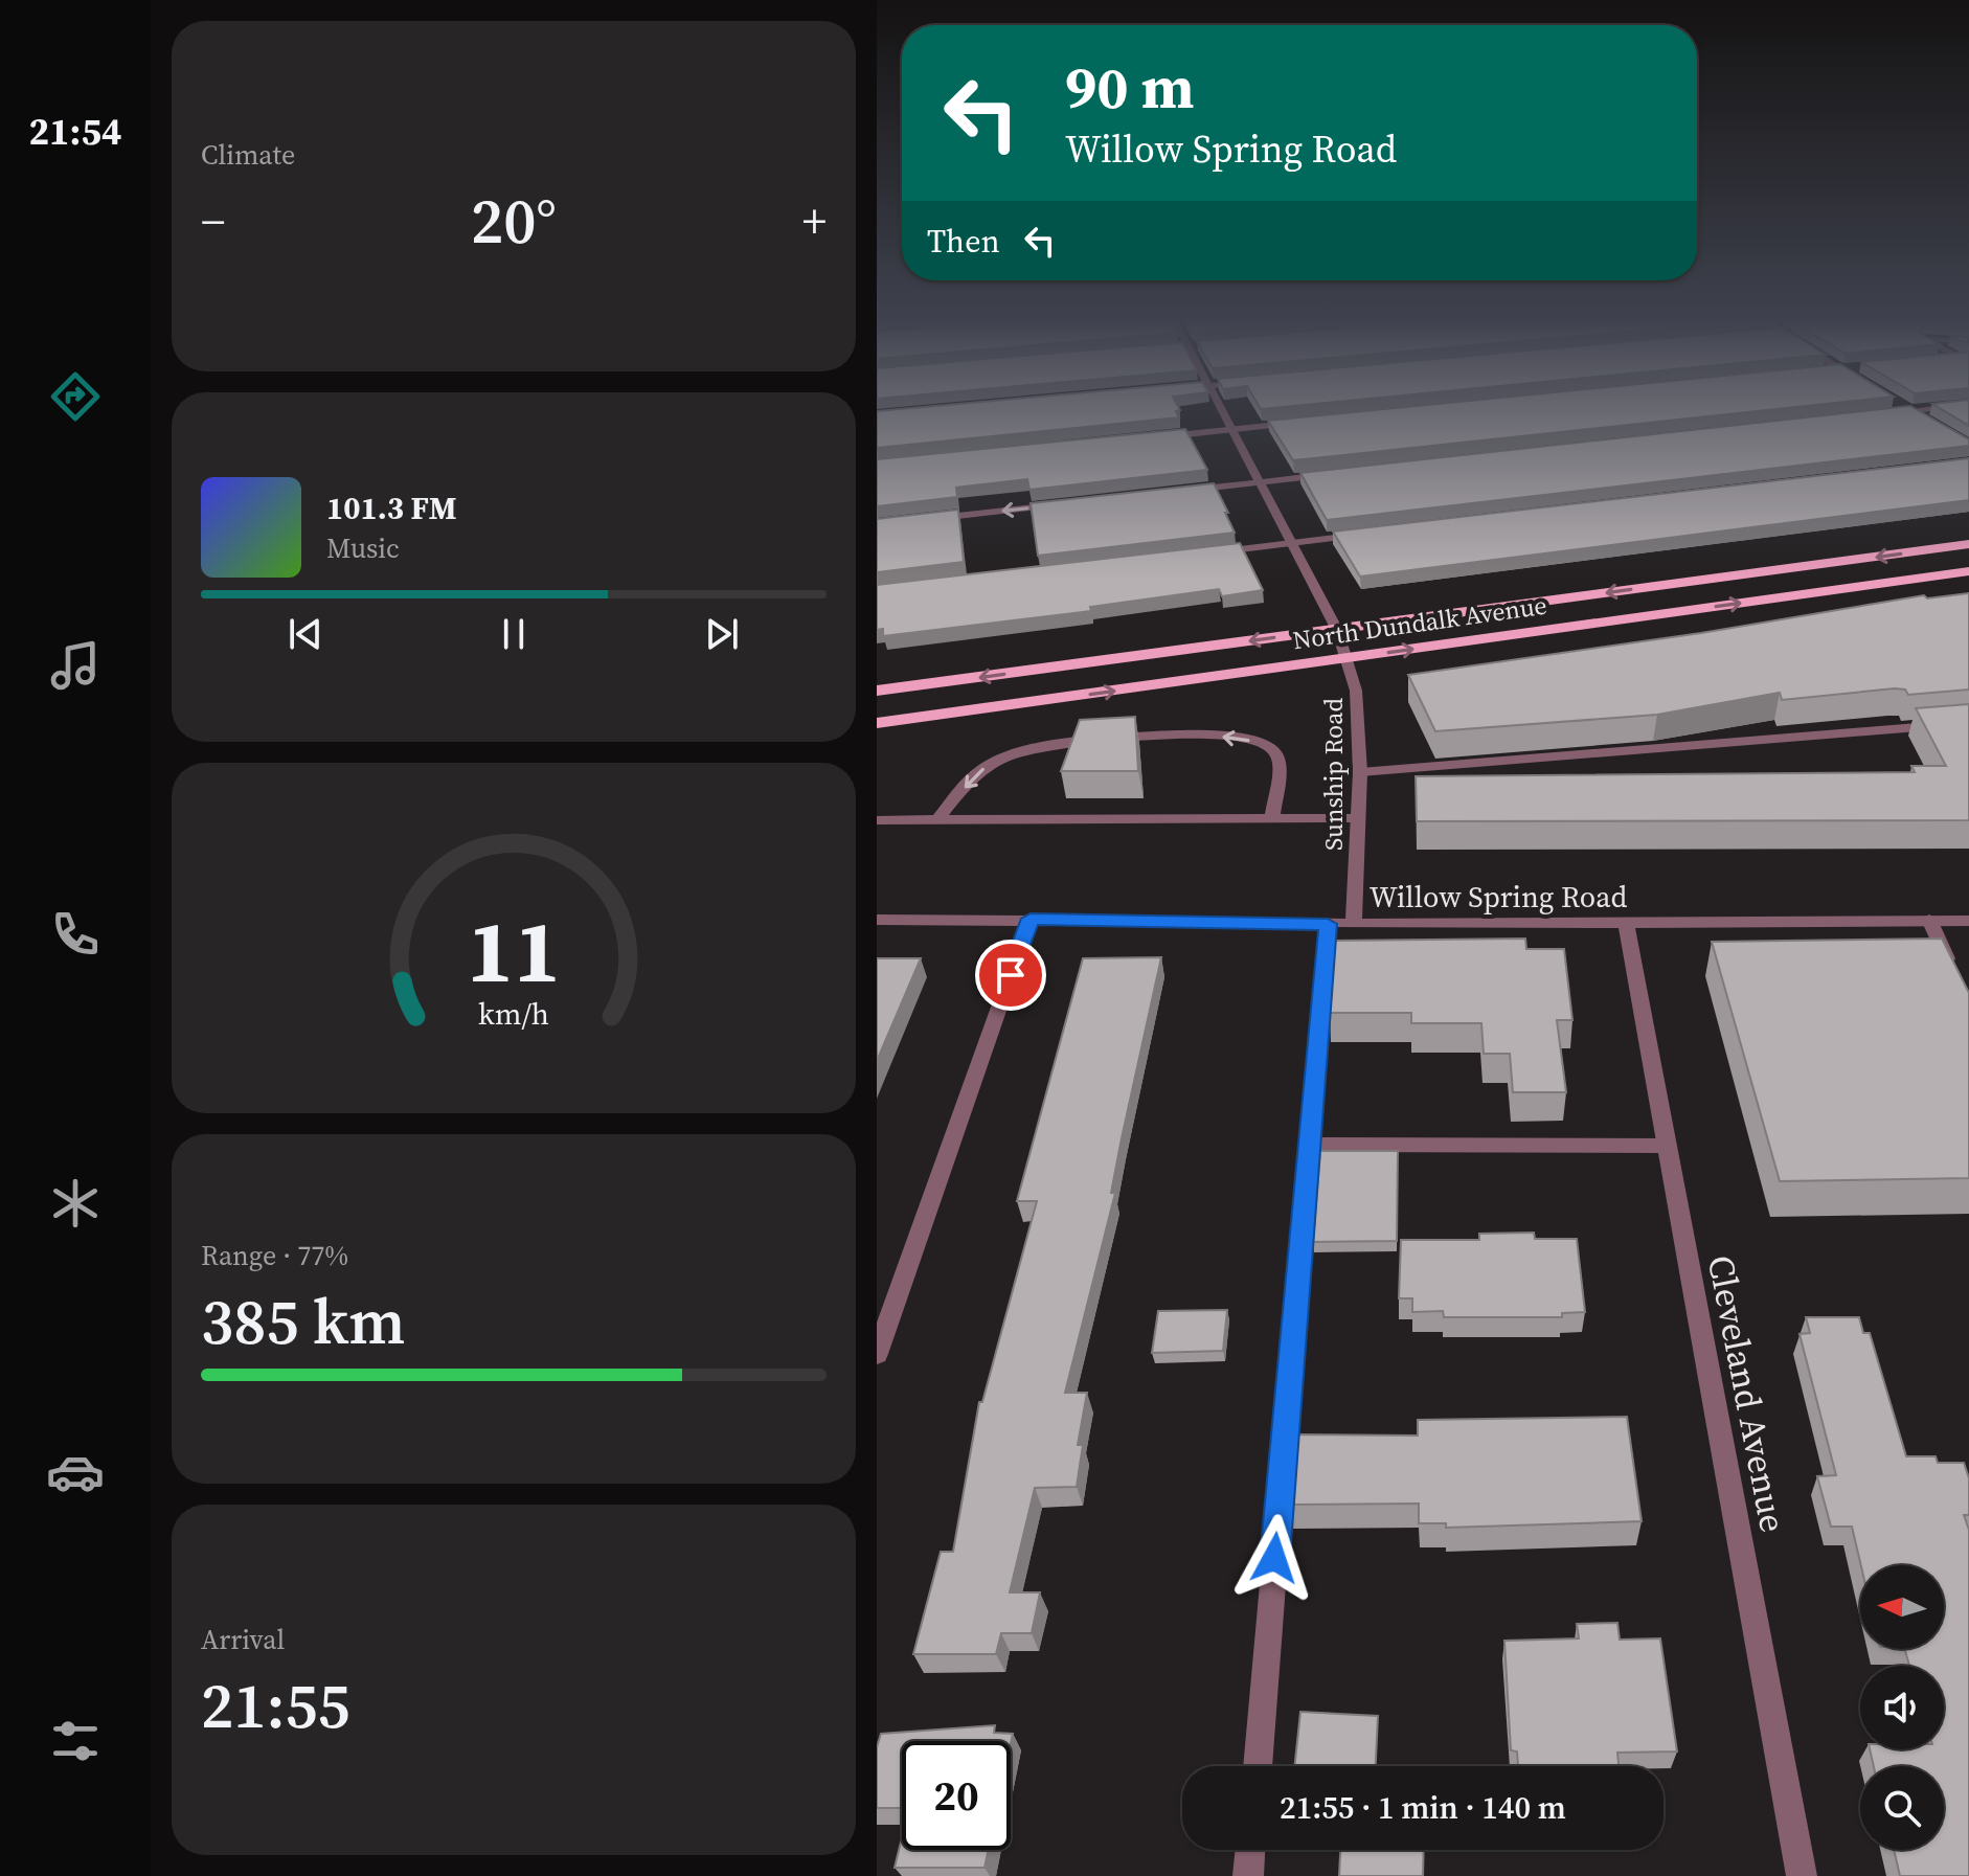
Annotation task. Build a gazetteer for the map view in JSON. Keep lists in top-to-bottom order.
{
  "streets": {
    "main road": ["North Dundalk Avenue"],
    "street": ["Sunship Road", "Willow Spring Road", "Cleveland Avenue"]
  },
  "crossings": [
    ["North Dundalk Avenue", "Sunship Road"],
    ["Sunship Road", "Willow Spring Road"],
    ["Willow Spring Road", "Cleveland Avenue"]
  ],
  "north": "left",
  "page": {
    "tabs": "21:54",
    "tile": [
      "Climate",
      ["Range · 77%", "385 km"],
      ["Arrival", "21:55"]
    ],
    "turn": ["90 m", "Willow Spring Road"],
    "heat": ["−", "20°", "+"],
    "then": "Then",
    "song": ["101.3 FM", "Music"],
    "limit": "20",
    "trip": "21:55 · 1 min · 140 m",
    "gauge": ["11", "km/h"]
  }
}
